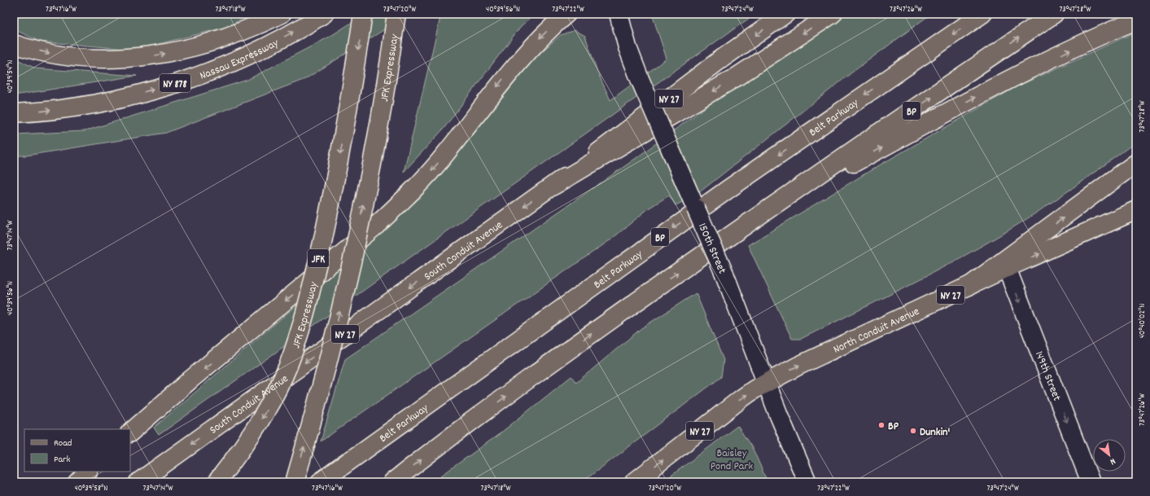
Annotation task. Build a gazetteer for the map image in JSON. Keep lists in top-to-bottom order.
{
  "streets": {
    "main road": [
      "Nassau Expressway",
      "JFK Expressway",
      "NY 878",
      "NY 27",
      "BP",
      "Belt Parkway",
      "150th Street",
      "South Conduit Avenue",
      "JFK",
      "North Conduit Avenue",
      "149th Street"
    ]
  },
  "crossings": [
    ["150th Street", "North Conduit Avenue"],
    ["North Conduit Avenue", "149th Street"]
  ],
  "one_way": ["149th Street"],
  "parks": ["Baisley Pond Park"],
  "places": ["BP", "Dunkin'"],
  "legend": ["Road", "Park"],
  "north": "bottom right",
  "coordinates": [
    "73°47'16\"W",
    "73°47'18\"W",
    "73°47'20\"W",
    "40°39'56\"N",
    "73°47'22\"W",
    "73°47'24\"W",
    "73°47'26\"W",
    "73°47'28\"W",
    "40°39'54\"N",
    "73°47'14\"W",
    "40°40'02\"N",
    "40°39'58\"N"
  ]
}
